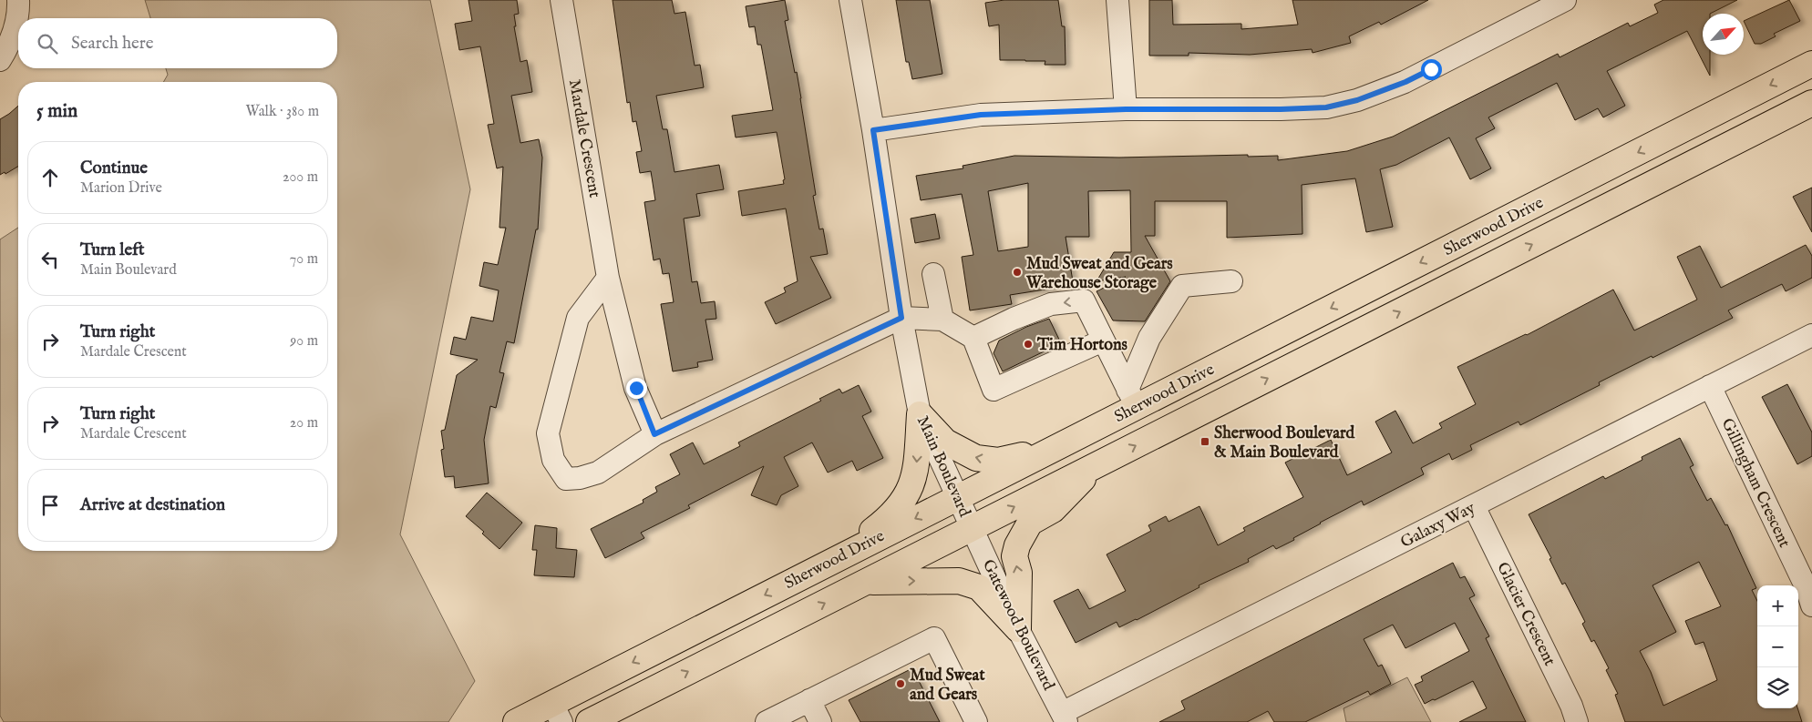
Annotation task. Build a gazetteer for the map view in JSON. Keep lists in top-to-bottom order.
{
  "streets": {
    "main road": ["Sherwood Drive"],
    "street": [
      "Mardale Crescent",
      "Main Boulevard",
      "Gillingham Crescent",
      "Galaxy Way",
      "Glacier Crescent",
      "Gatewood Boulevard"
    ]
  },
  "crossings": [
    ["Sherwood Drive", "Main Boulevard"],
    ["Main Boulevard", "Gatewood Boulevard"],
    ["Gillingham Crescent", "Galaxy Way"],
    ["Galaxy Way", "Glacier Crescent"],
    ["Galaxy Way", "Gatewood Boulevard"]
  ],
  "places": {
    "other": ["Mud Sweat and Gears Warehouse Storage", "Tim Hortons", "Mud Sweat and Gears"],
    "transit": ["Sherwood Boulevard & Main Boulevard"]
  },
  "north": "top right",
  "page": {
    "search": "Search here",
    "heading": ["5 min", "Walk · 380 m"],
    "list": [
      ["Continue", "Marion Drive", "200 m"],
      ["Turn left", "Main Boulevard", "70 m"],
      ["Turn right", "Mardale Crescent", "90 m"],
      ["Turn right", "Mardale Crescent", "20 m"],
      "Arrive at destination"
    ],
    "map_buttons": ["+", "−"]
  }
}
